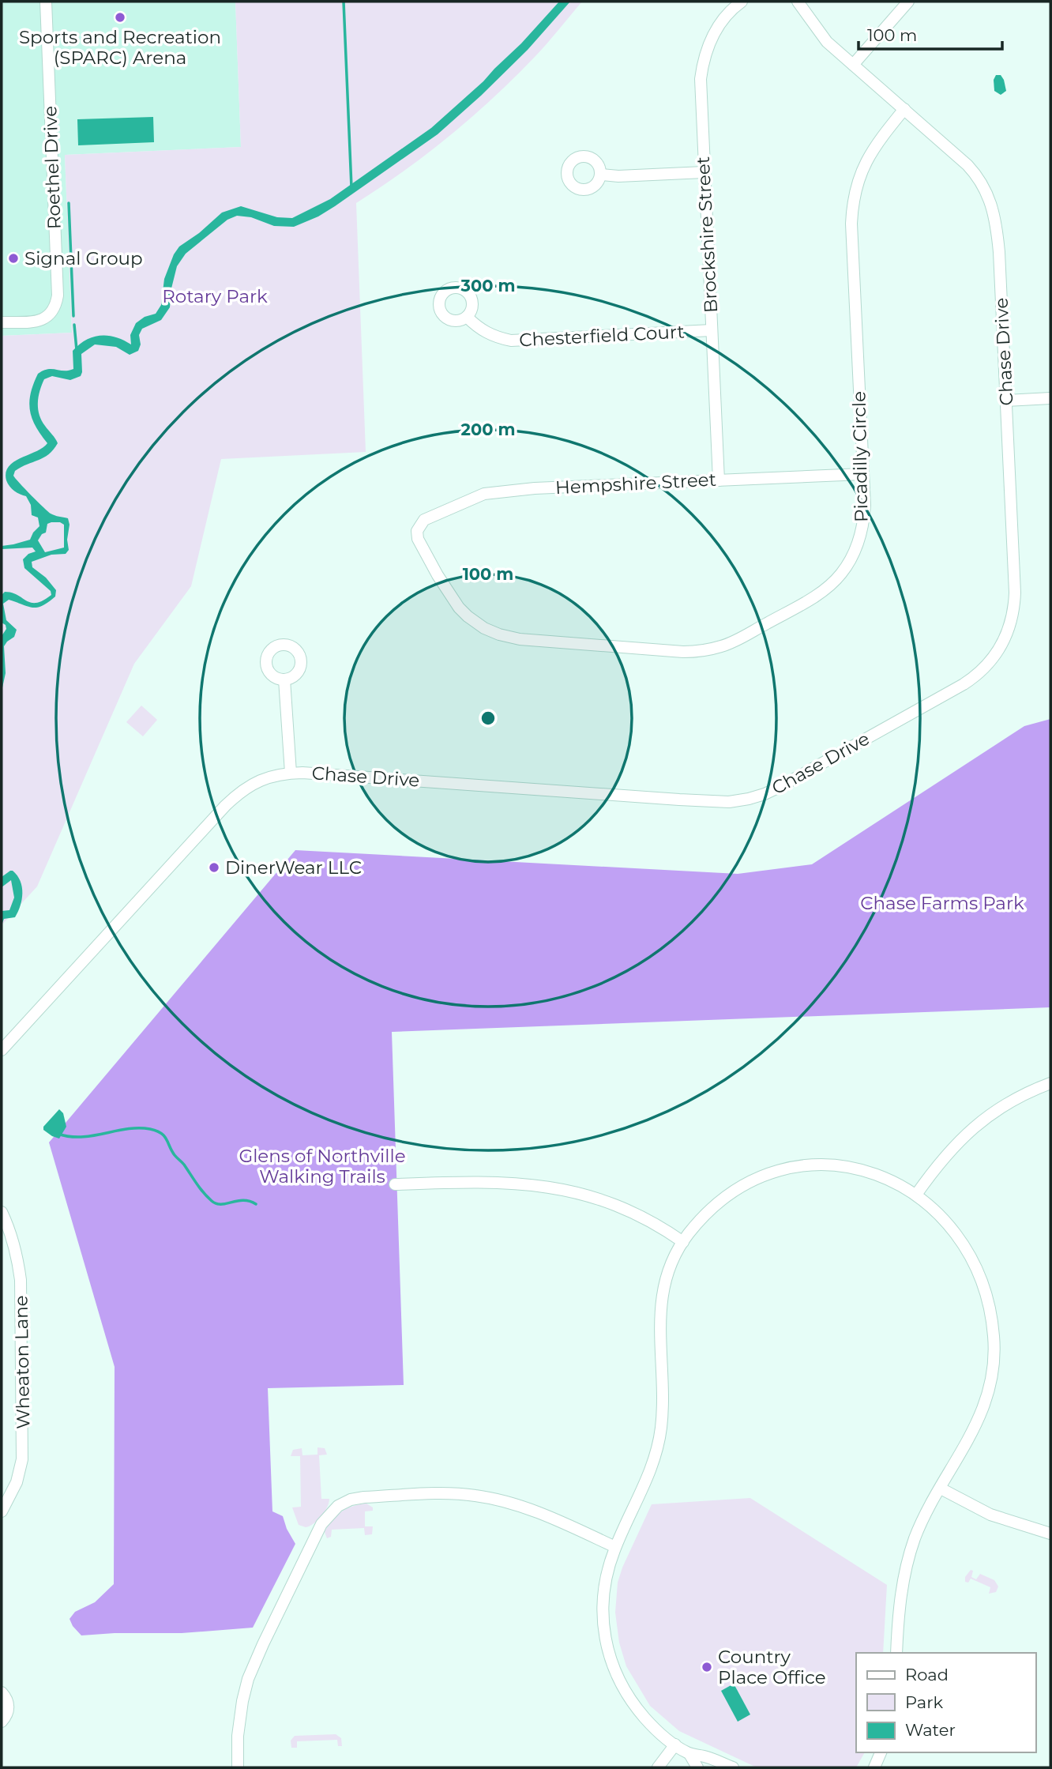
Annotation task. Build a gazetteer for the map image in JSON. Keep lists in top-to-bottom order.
{
  "streets": {
    "street": [
      "Roethel Drive",
      "Brockshire Street",
      "Chesterfield Court",
      "Chase Drive",
      "Picadilly Circle",
      "Hempshire Street",
      "Wheaton Lane"
    ]
  },
  "crossings": [
    ["Brockshire Street", "Chesterfield Court"],
    ["Brockshire Street", "Hempshire Street"],
    ["Chase Drive", "Picadilly Circle"],
    ["Picadilly Circle", "Hempshire Street"]
  ],
  "parks": ["Rotary Park", "Chase Farms Park", "Glens of Northville Walking Trails"],
  "places": [
    "Sports and Recreation (SPARC) Arena",
    "Signal Group",
    "DinerWear LLC",
    "Country Place Office"
  ],
  "legend": ["Road", "Park", "Water"],
  "scale_bar": "100 m",
  "rings": ["300 m", "200 m", "100 m"]
}
